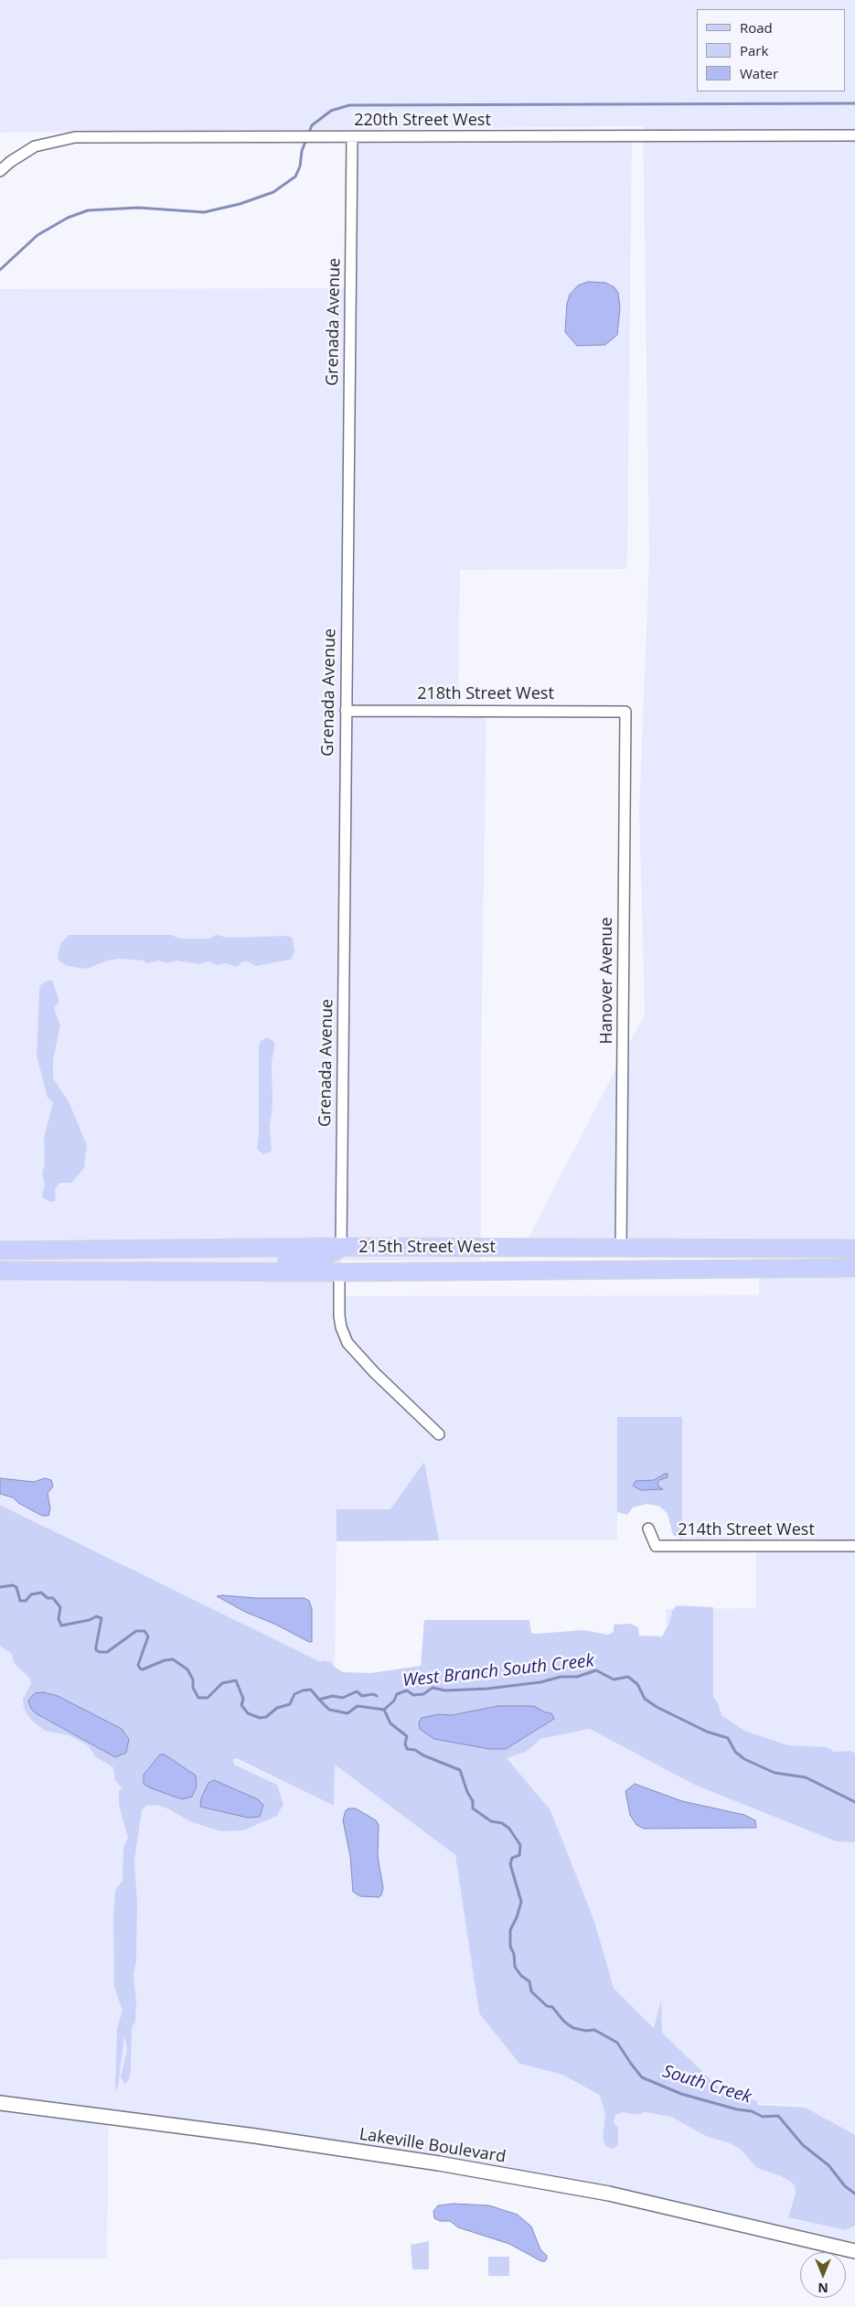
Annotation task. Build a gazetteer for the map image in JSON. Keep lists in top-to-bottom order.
{
  "streets": {
    "main road": ["215th Street West"],
    "street": [
      "220th Street West",
      "Grenada Avenue",
      "218th Street West",
      "Hanover Avenue",
      "214th Street West",
      "Lakeville Boulevard"
    ]
  },
  "crossings": [
    ["220th Street West", "Grenada Avenue"],
    ["Grenada Avenue", "218th Street West"],
    ["Grenada Avenue", "215th Street West"],
    ["218th Street West", "Hanover Avenue"],
    ["Hanover Avenue", "215th Street West"]
  ],
  "water": ["West Branch South Creek", "South Creek"],
  "legend": ["Road", "Park", "Water"],
  "north": "bottom"
}
